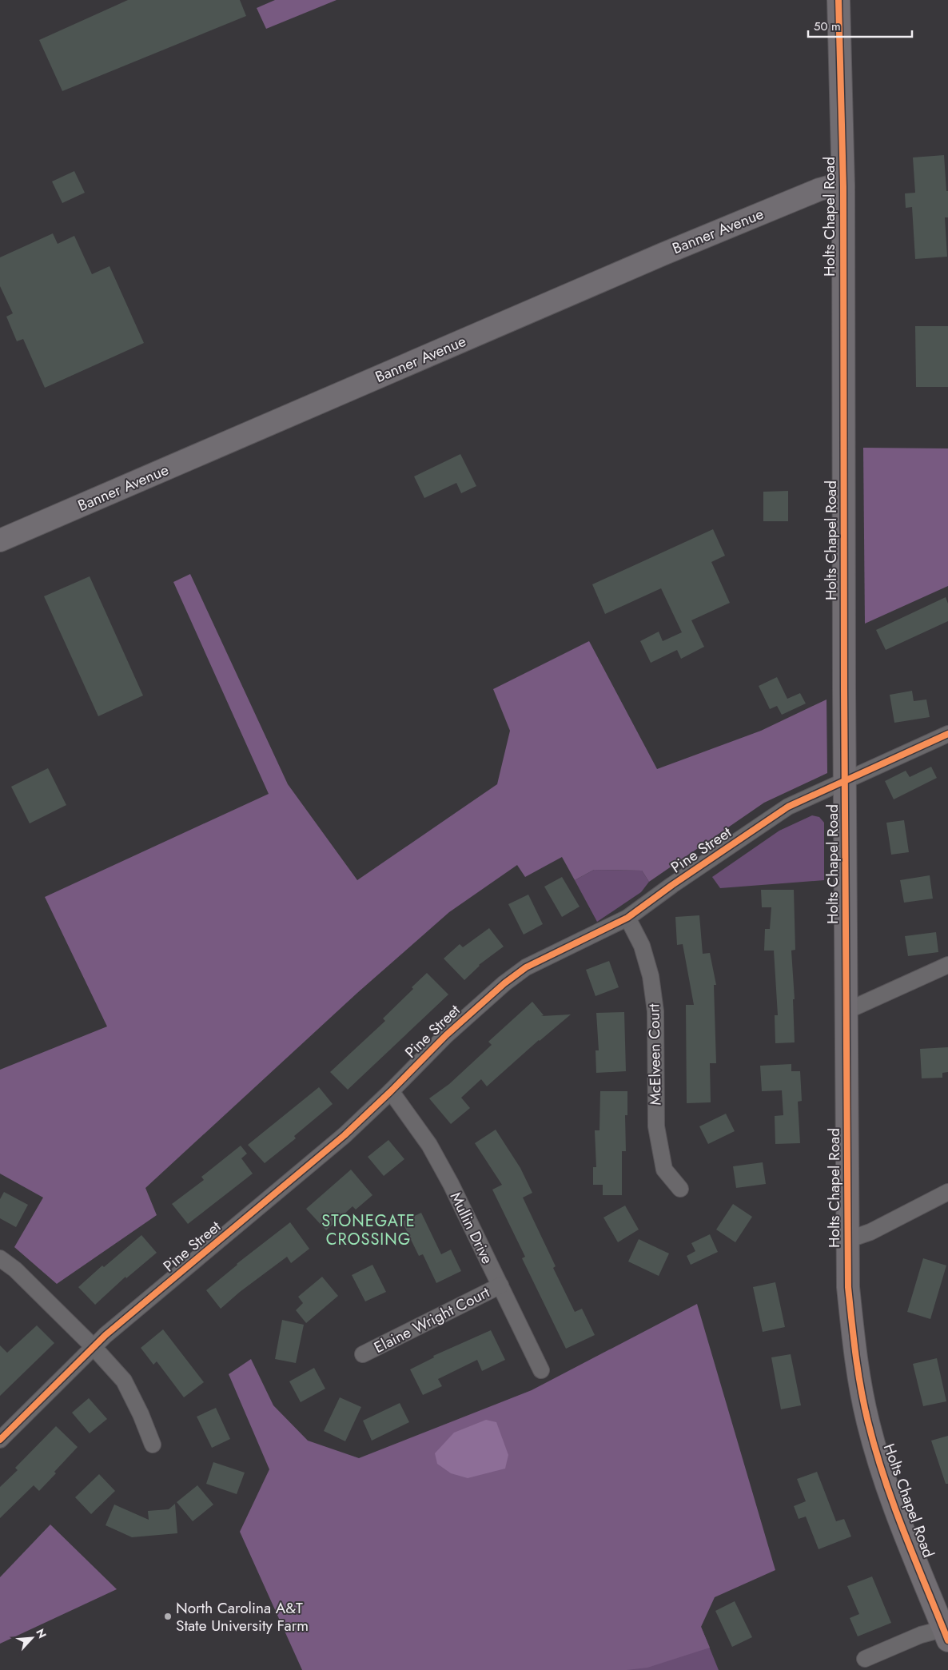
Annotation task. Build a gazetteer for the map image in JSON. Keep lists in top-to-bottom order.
{
  "streets": {
    "street": [
      "Holts Chapel Road",
      "Banner Avenue",
      "Pine Street",
      "McElveen Court",
      "Mullin Drive",
      "Elaine Wright Court"
    ]
  },
  "crossings": [
    ["Holts Chapel Road", "Banner Avenue"],
    ["Holts Chapel Road", "Pine Street"],
    ["Pine Street", "McElveen Court"],
    ["Pine Street", "Mullin Drive"],
    ["Mullin Drive", "Elaine Wright Court"]
  ],
  "districts": ["STONEGATE CROSSING"],
  "places": ["North Carolina A&T State University Farm"],
  "scale_bar": "50 m",
  "north": "top right"
}
